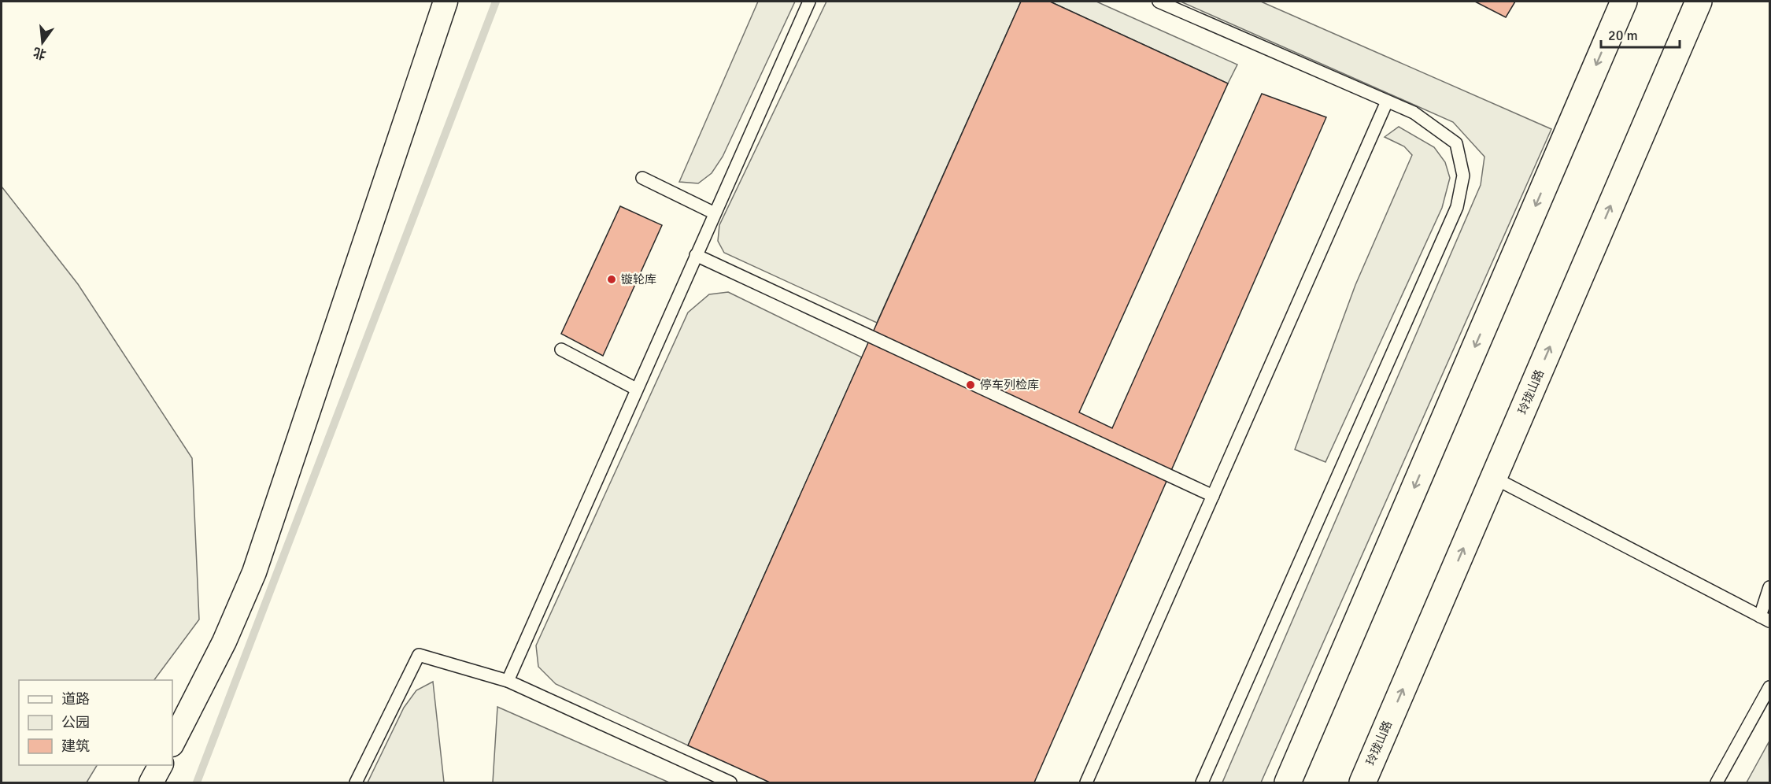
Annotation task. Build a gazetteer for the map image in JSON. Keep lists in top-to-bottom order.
{
  "streets": {
    "main road": ["玲珑山路"]
  },
  "places": ["镟轮库", "停车列检库"],
  "legend": ["道路", "公园", "建筑"],
  "scale_bar": "20 m",
  "north": "bottom"
}
